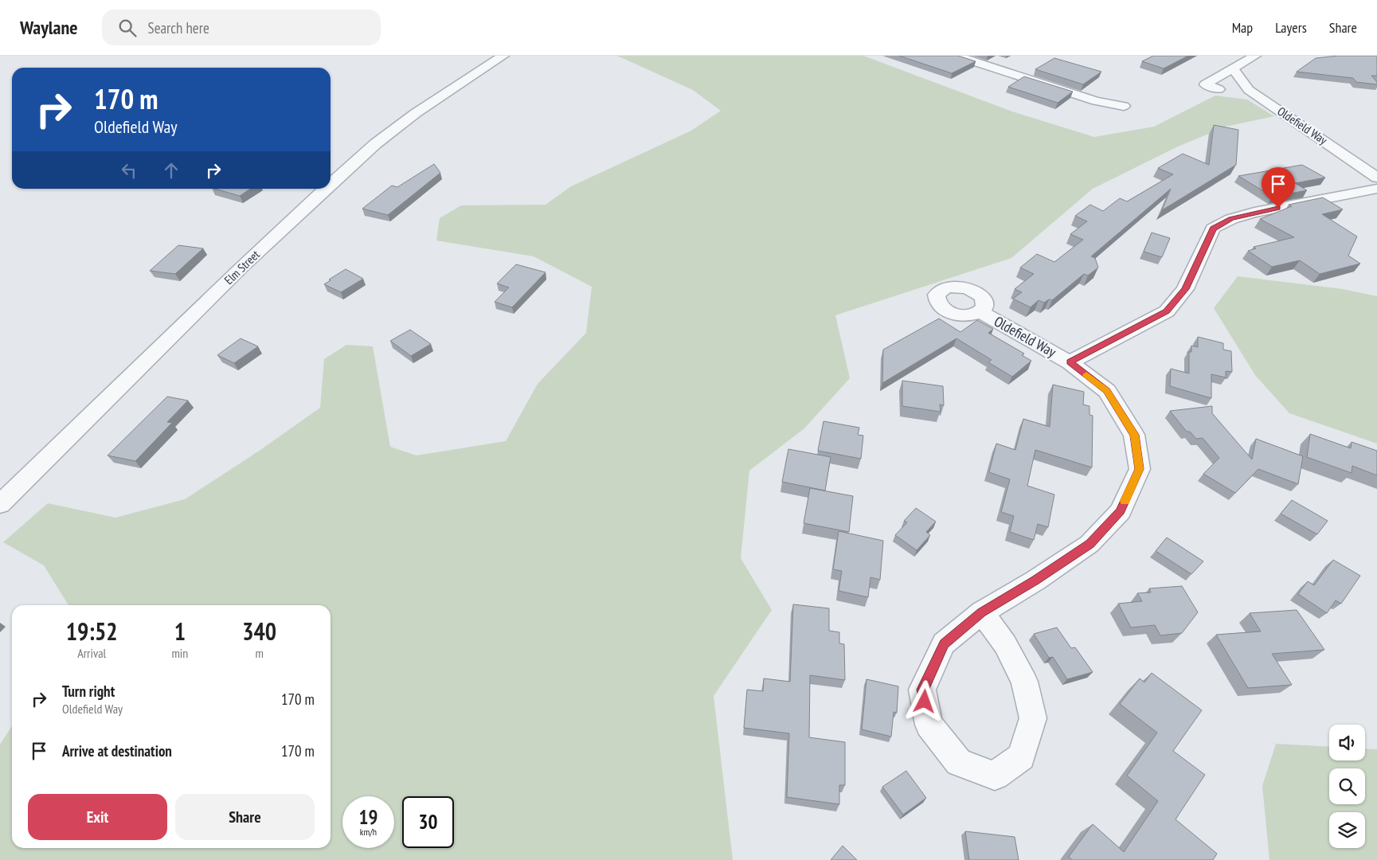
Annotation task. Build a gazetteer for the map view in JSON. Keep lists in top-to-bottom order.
{
  "streets": {
    "street": ["Oldefield Way", "Elm Street"]
  },
  "page": {
    "header": "Waylane",
    "search": "Search here",
    "nav": ["Map", "Layers", "Share"],
    "turn": ["170 m", "Oldefield Way"],
    "eta": [
      "19:52",
      "Arrival",
      "1",
      "min",
      "340",
      "m"
    ],
    "list": [
      {
        "name": "Turn right",
        "note": "Oldefield Way",
        "value": "170 m"
      },
      {
        "name": "Arrive at destination",
        "value": "170 m"
      }
    ],
    "buttons": ["Exit", "Share"],
    "speed": "19 km/h",
    "limit": "30"
  }
}
